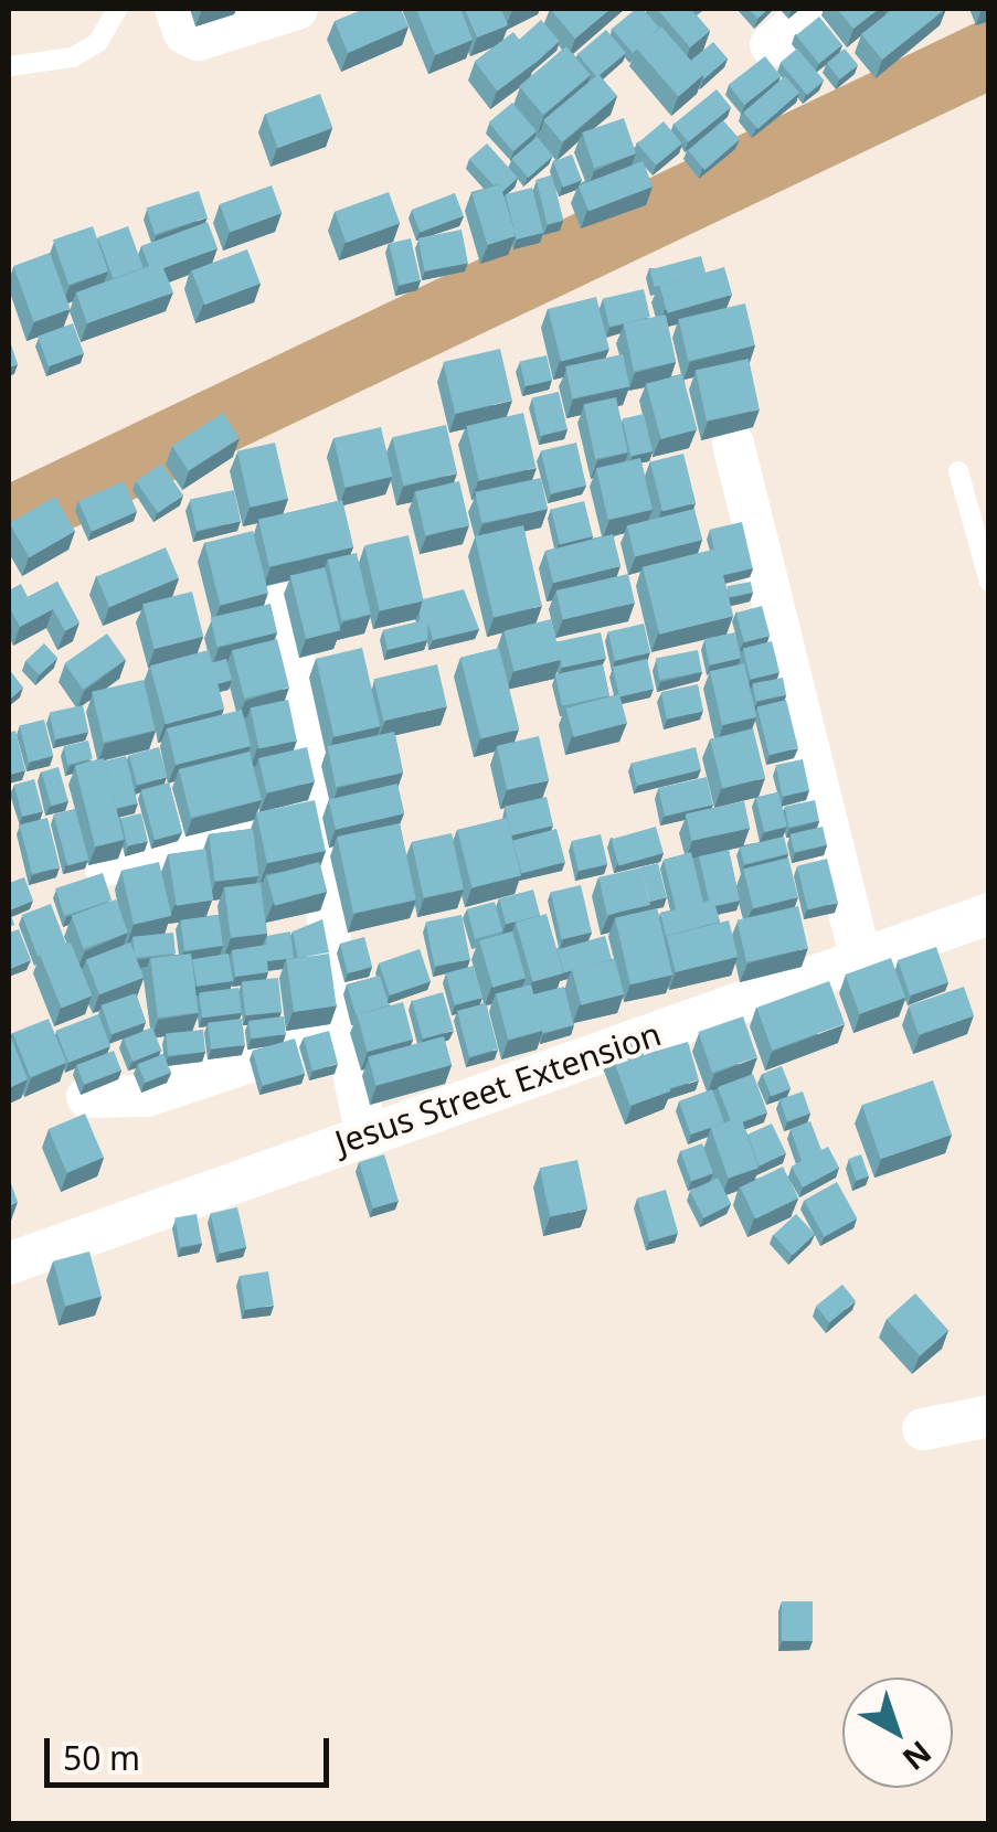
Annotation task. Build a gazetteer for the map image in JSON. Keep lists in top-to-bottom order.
{
  "streets": {
    "street": ["Jesus Street Extension"]
  },
  "scale_bar": "50 m",
  "north": "bottom right"
}
